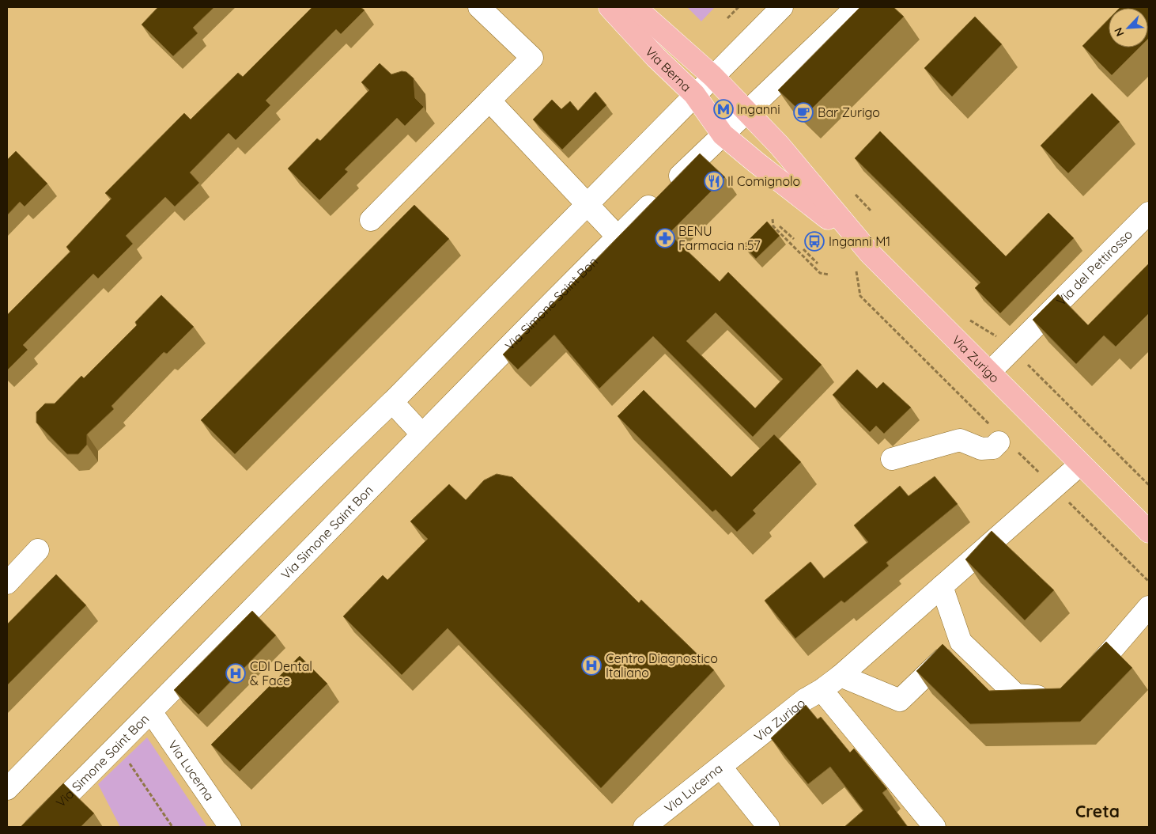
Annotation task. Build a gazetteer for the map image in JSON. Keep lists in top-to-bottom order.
{
  "streets": {
    "main road": ["Via Berna", "Via Zurigo"],
    "street": ["Via del Pettirosso", "Via Simone Saint Bon", "Via Lucerna"]
  },
  "crossings": [
    ["Via Berna", "Via Simone Saint Bon"],
    ["Via Berna", "Via Zurigo"],
    ["Via del Pettirosso", "Via Zurigo"],
    ["Via Simone Saint Bon", "Via Zurigo"],
    ["Via Simone Saint Bon", "Via Lucerna"],
    ["Via Zurigo", "Via Lucerna"]
  ],
  "districts": ["Creta"],
  "places": {
    "metro station": ["Inganni"],
    "cafe": ["Bar Zurigo"],
    "restaurant": ["Il Comignolo"],
    "pharmacy": ["BENU Farmacia n.57"],
    "bus stop": ["Inganni M1"],
    "hospital": ["Centro Diagnostico Italiano", "CDI Dental & Face"]
  },
  "north": "bottom left"
}
